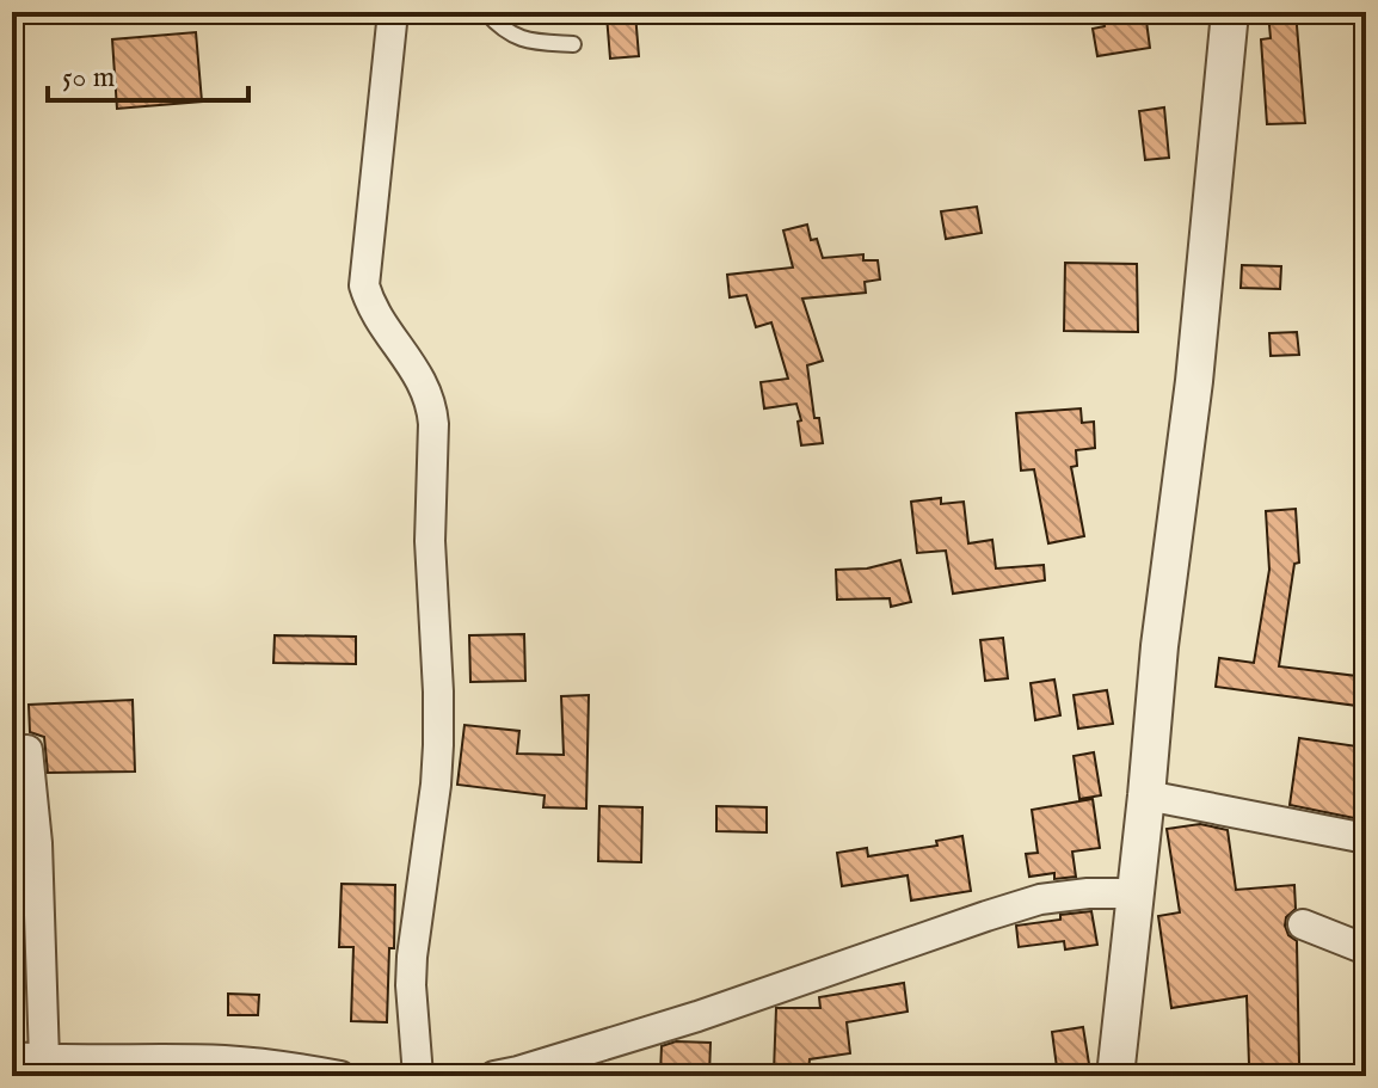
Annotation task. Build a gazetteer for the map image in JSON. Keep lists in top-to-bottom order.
{
  "scale_bar": "50 m"
}
